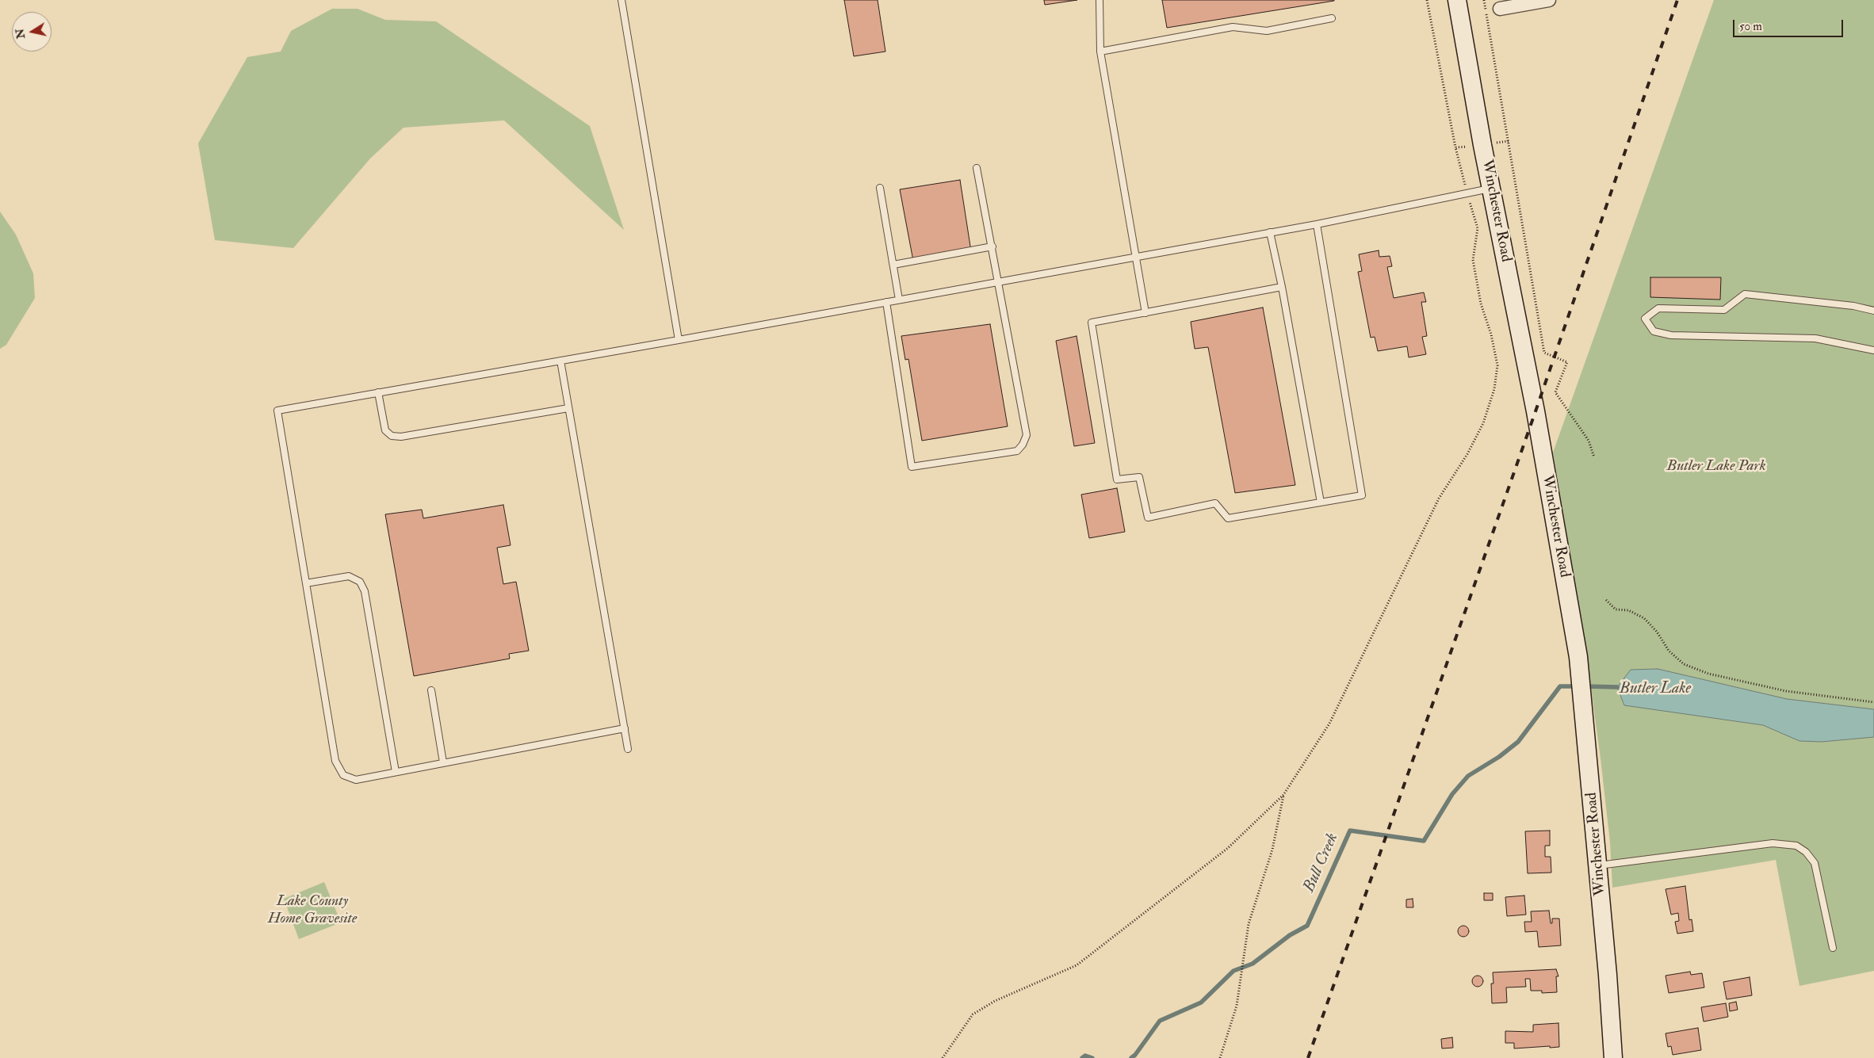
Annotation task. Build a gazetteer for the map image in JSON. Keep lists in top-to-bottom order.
{
  "streets": {
    "main road": ["Winchester Road"]
  },
  "water": ["Butler Lake", "Bull Creek"],
  "parks": ["Butler Lake Park", "Lake County Home Gravesite"],
  "scale_bar": "50 m",
  "north": "left"
}
